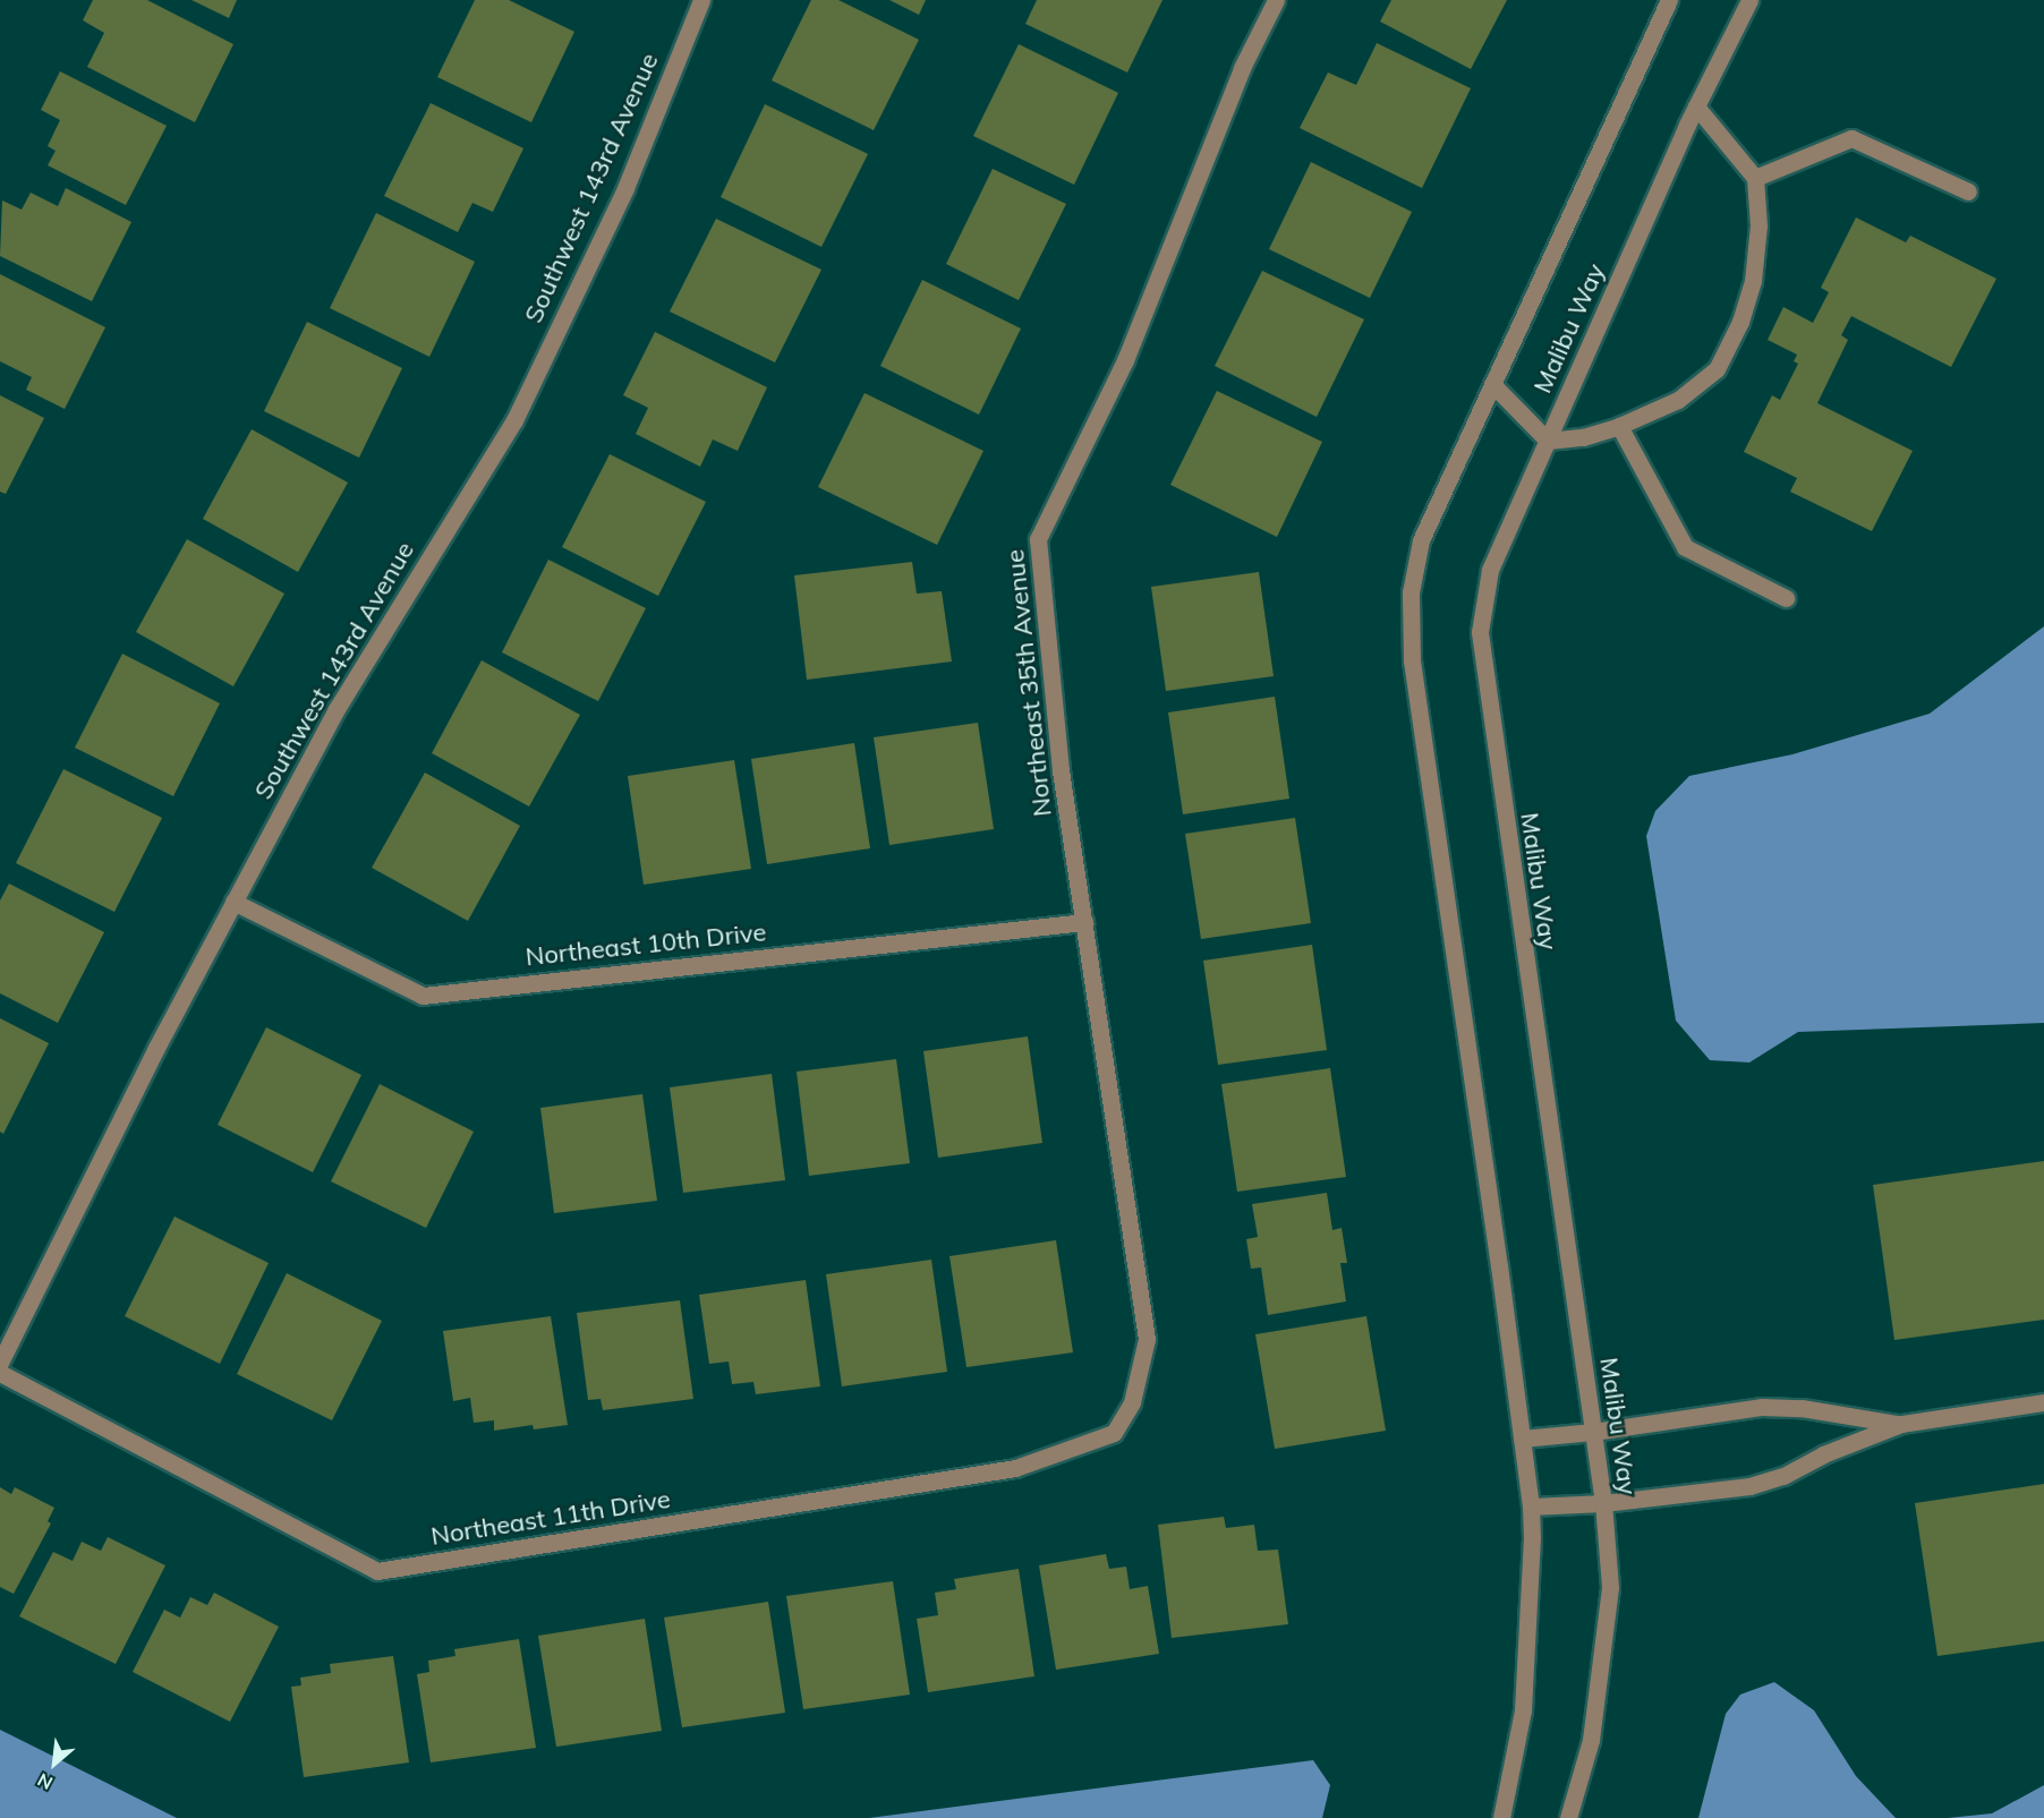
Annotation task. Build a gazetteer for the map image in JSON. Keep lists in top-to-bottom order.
{
  "streets": {
    "street": [
      "Southwest 143rd Avenue",
      "Malibu Way",
      "Northeast 35th Avenue",
      "Northeast 10th Drive",
      "Northeast 11th Drive"
    ]
  },
  "crossings": [
    ["Southwest 143rd Avenue", "Northeast 10th Drive"],
    ["Northeast 35th Avenue", "Northeast 10th Drive"],
    ["Northeast 35th Avenue", "Northeast 11th Drive"]
  ],
  "north": "bottom left"
}
